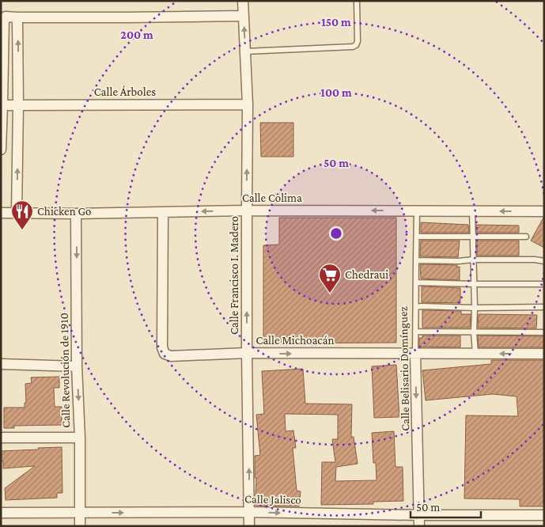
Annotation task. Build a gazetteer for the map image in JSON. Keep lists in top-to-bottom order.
{
  "streets": {
    "street": [
      "Calle Árboles",
      "Calle Colima",
      "Calle Francisco I. Madero",
      "Calle Michoacán",
      "Calle Belisario Domínguez",
      "Calle Revolución de 1910",
      "Calle Jalisco"
    ]
  },
  "crossings": [
    ["Calle Árboles", "Calle Francisco I. Madero"],
    ["Calle Colima", "Calle Francisco I. Madero"],
    ["Calle Colima", "Calle Michoacán"],
    ["Calle Colima", "Calle Belisario Domínguez"],
    ["Calle Colima", "Calle Revolución de 1910"],
    ["Calle Francisco I. Madero", "Calle Michoacán"],
    ["Calle Francisco I. Madero", "Calle Jalisco"],
    ["Calle Michoacán", "Calle Belisario Domínguez"],
    ["Calle Belisario Domínguez", "Calle Jalisco"],
    ["Calle Revolución de 1910", "Calle Jalisco"]
  ],
  "one_way": [
    "Calle Colima",
    "Calle Francisco I. Madero",
    "Calle Belisario Domínguez",
    "Calle Revolución de 1910",
    "Calle Jalisco"
  ],
  "places": {
    "restaurant": ["Chicken Go"],
    "supermarket": ["Chedraui"]
  },
  "scale_bar": "50 m",
  "rings": [
    "150 m",
    "200 m",
    "100 m",
    "50 m"
  ]
}
